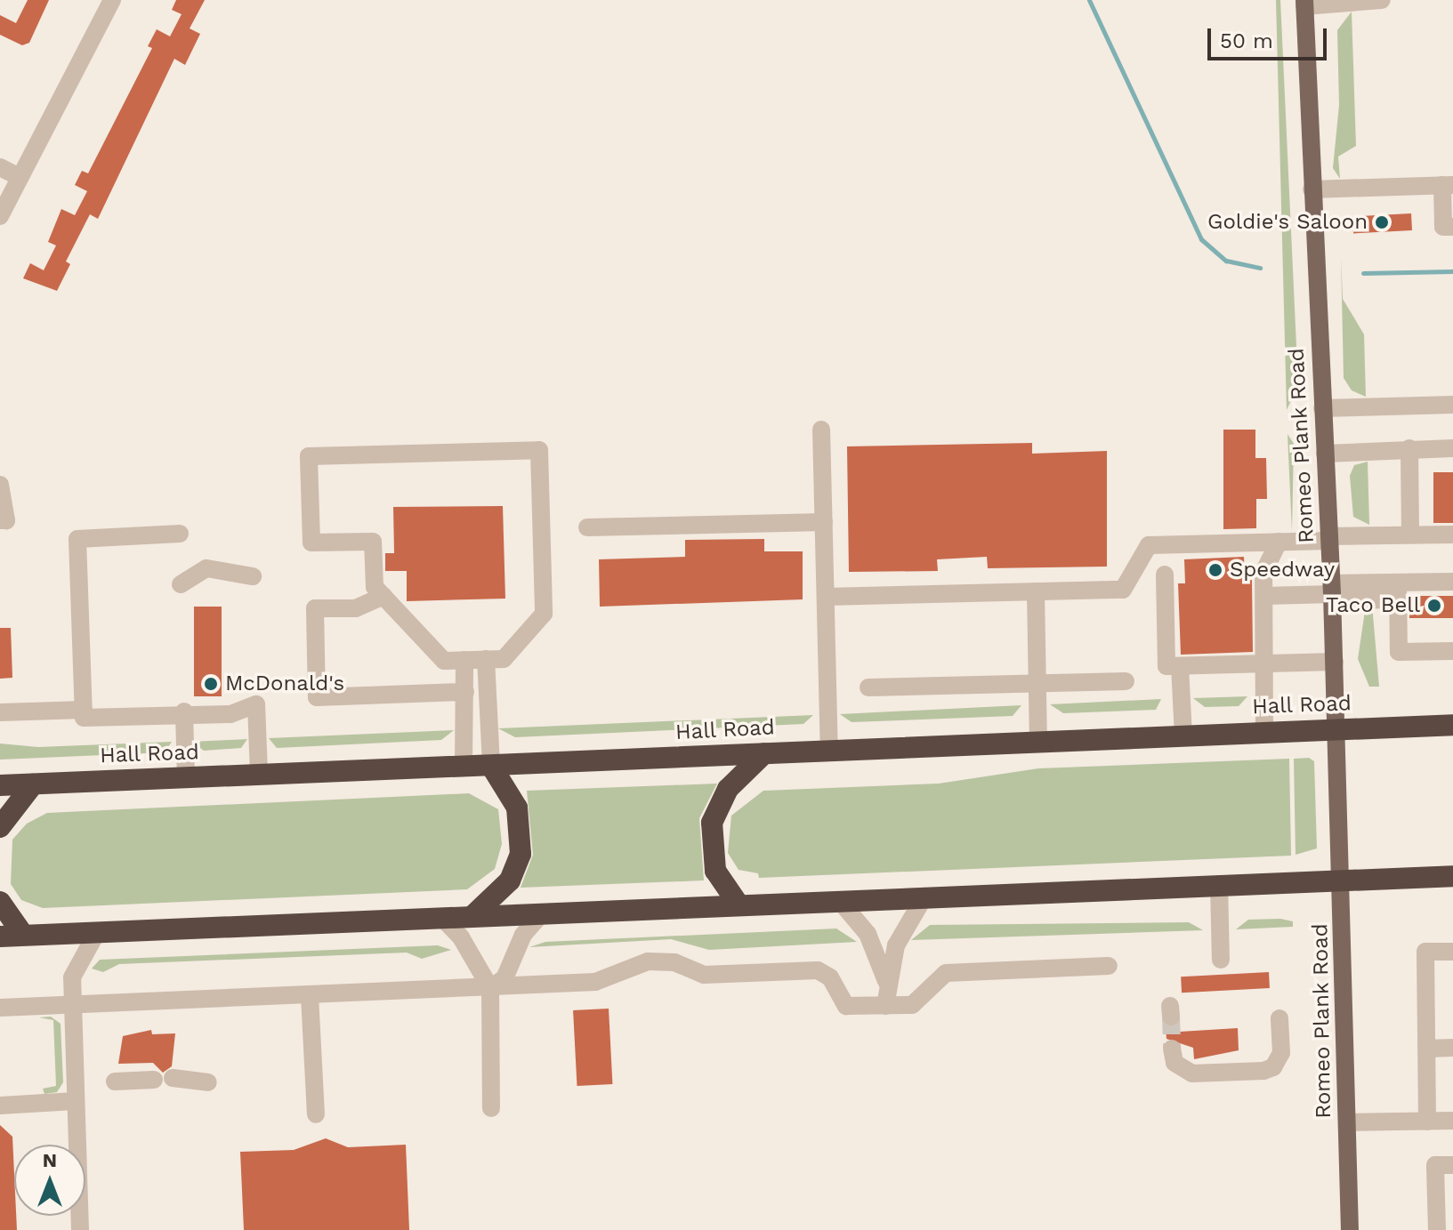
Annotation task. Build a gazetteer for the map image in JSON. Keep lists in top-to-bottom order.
{
  "streets": {
    "highway": ["Hall Road"],
    "main road": ["Romeo Plank Road"]
  },
  "crossings": [
    ["Romeo Plank Road", "Hall Road"]
  ],
  "places": [
    "Goldie's Saloon",
    "Speedway",
    "Taco Bell",
    "McDonald's"
  ],
  "scale_bar": "50 m",
  "north": "top"
}
